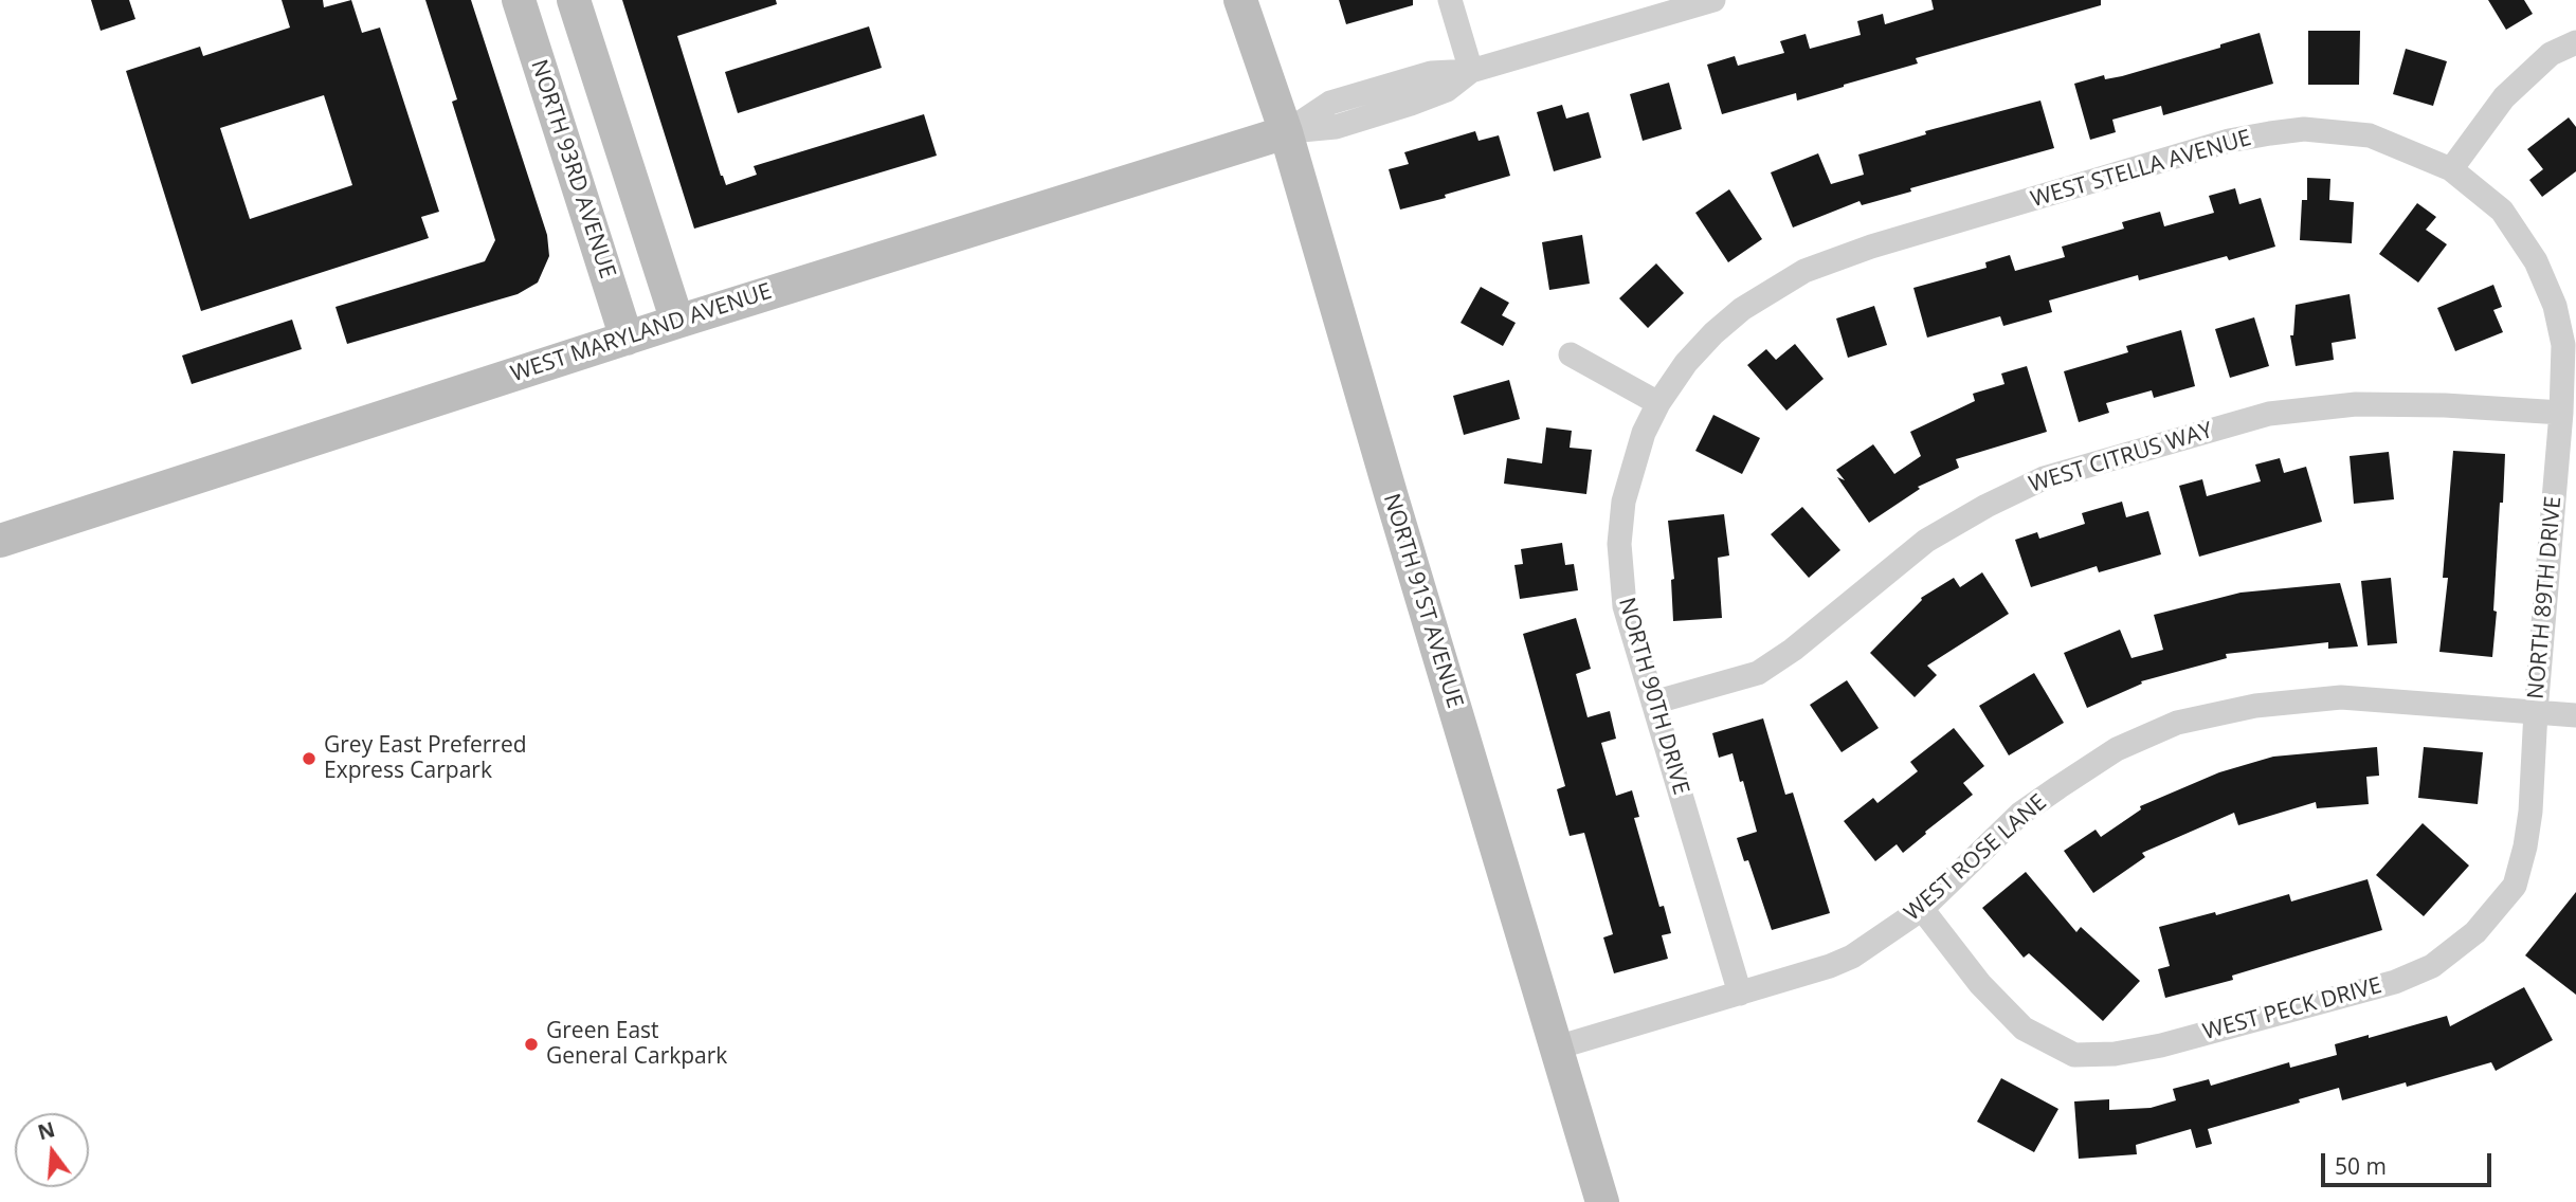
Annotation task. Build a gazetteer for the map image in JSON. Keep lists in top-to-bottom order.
{
  "streets": {
    "main road": ["NORTH 93RD AVENUE", "WEST MARYLAND AVENUE", "NORTH 91ST AVENUE"],
    "street": [
      "WEST STELLA AVENUE",
      "WEST CITRUS WAY",
      "NORTH 89TH DRIVE",
      "NORTH 90TH DRIVE",
      "WEST ROSE LANE",
      "WEST PECK DRIVE"
    ]
  },
  "crossings": [
    ["NORTH 93RD AVENUE", "WEST MARYLAND AVENUE"],
    ["WEST STELLA AVENUE", "NORTH 89TH DRIVE"],
    ["WEST STELLA AVENUE", "NORTH 90TH DRIVE"],
    ["WEST MARYLAND AVENUE", "NORTH 91ST AVENUE"],
    ["WEST CITRUS WAY", "NORTH 89TH DRIVE"],
    ["WEST CITRUS WAY", "NORTH 90TH DRIVE"],
    ["NORTH 89TH DRIVE", "WEST ROSE LANE"],
    ["NORTH 89TH DRIVE", "WEST PECK DRIVE"],
    ["NORTH 91ST AVENUE", "WEST ROSE LANE"],
    ["NORTH 90TH DRIVE", "WEST ROSE LANE"],
    ["WEST ROSE LANE", "WEST PECK DRIVE"]
  ],
  "places": ["Grey East Preferred Express Carpark", "Green East General Carkpark"],
  "scale_bar": "50 m",
  "north": "top"
}
